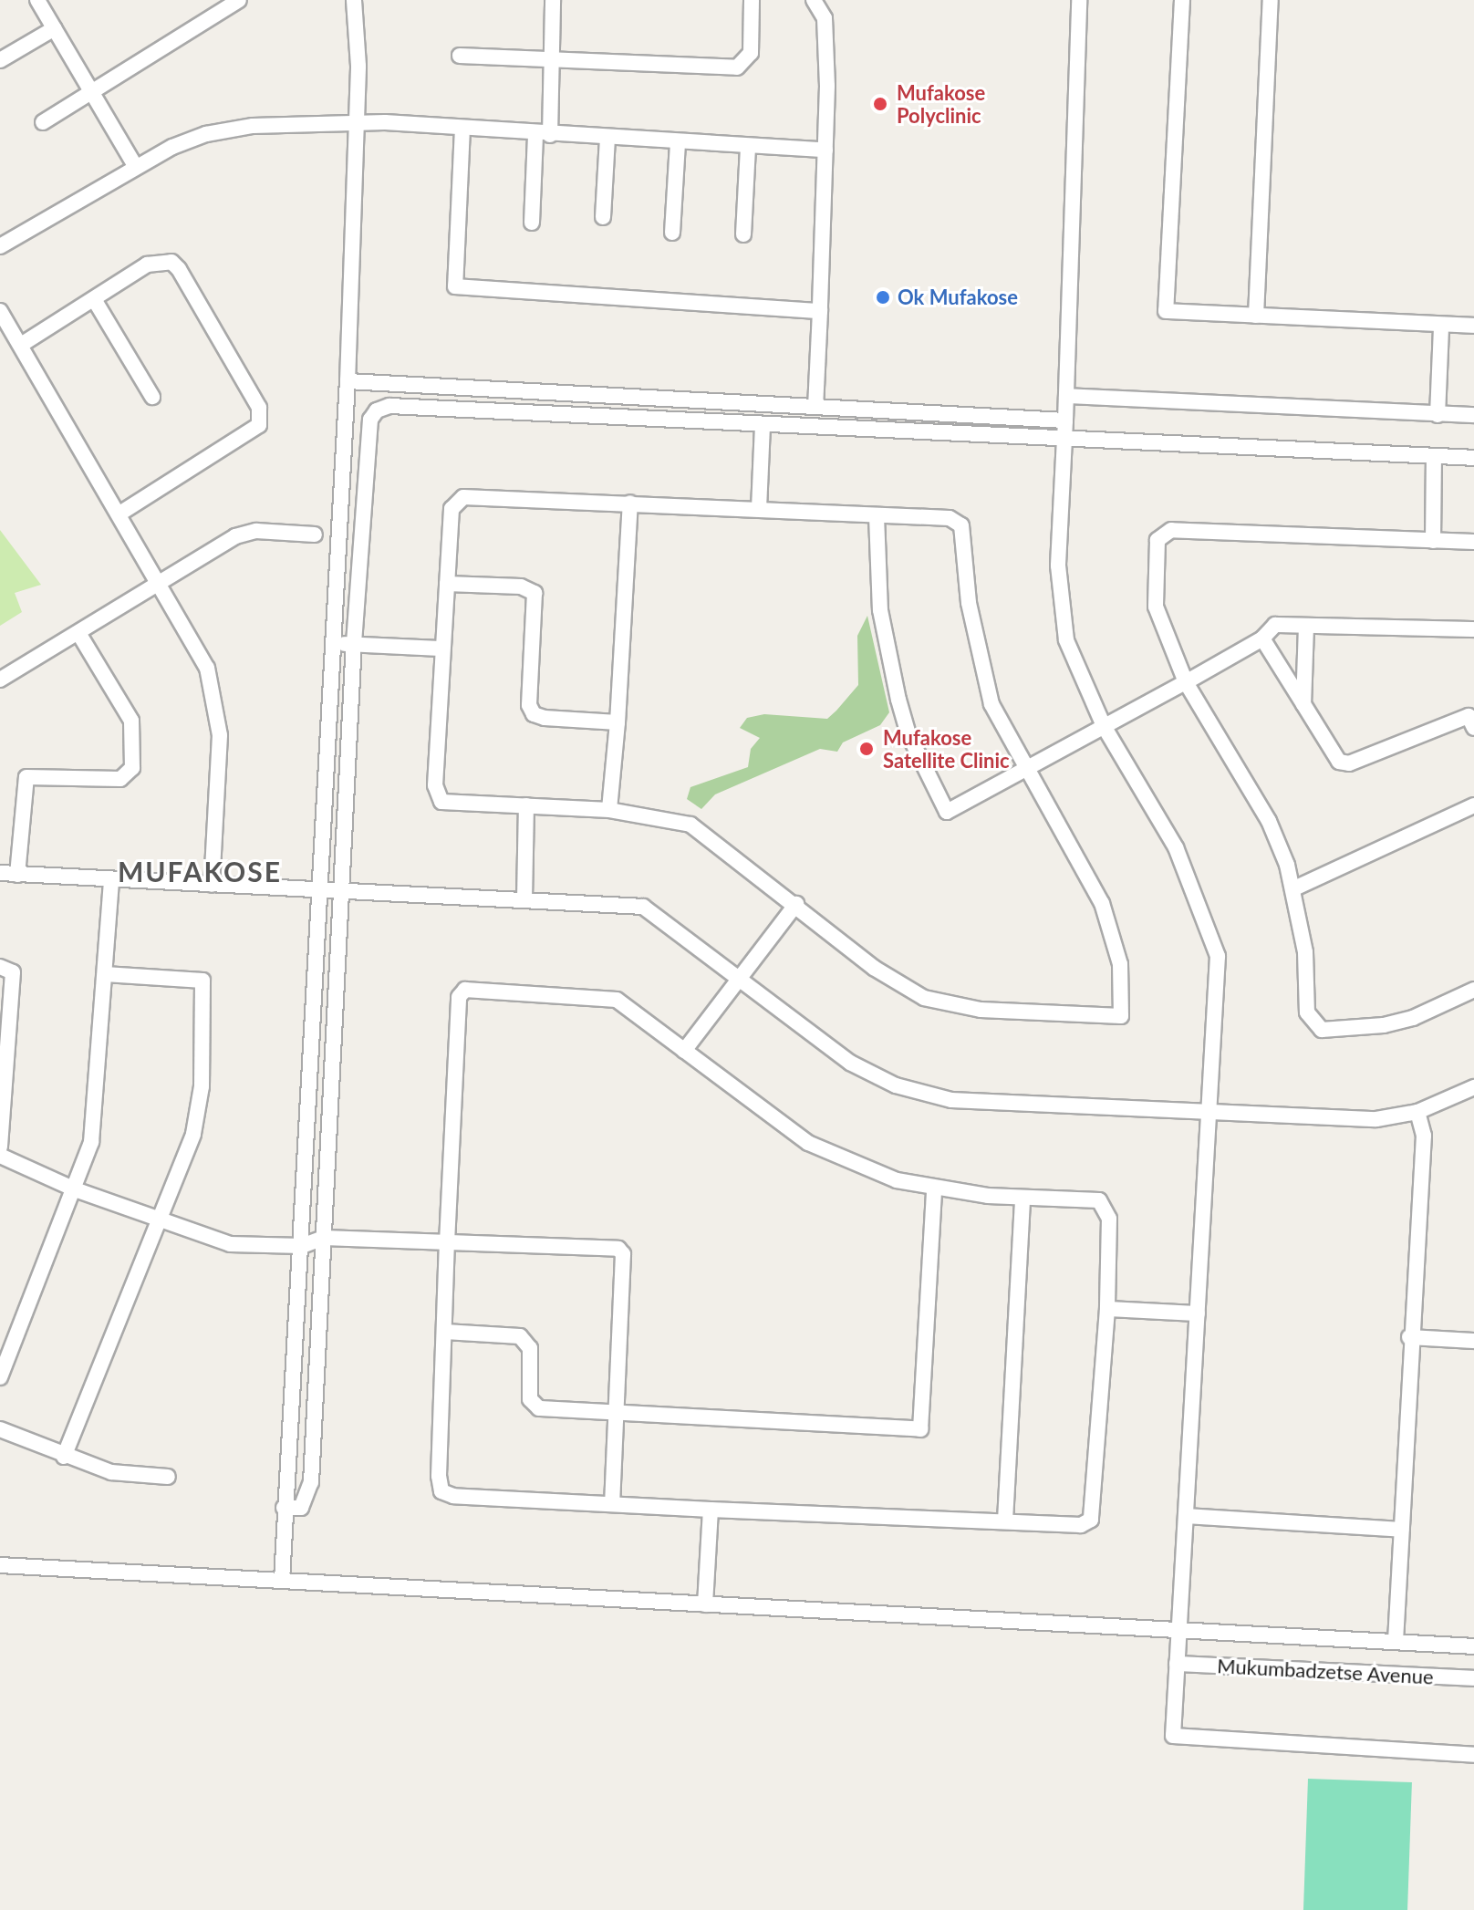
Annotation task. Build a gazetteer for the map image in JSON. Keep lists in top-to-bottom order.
{
  "streets": {
    "street": ["Mukumbadzetse Avenue"]
  },
  "districts": ["MUFAKOSE"],
  "places": ["Mufakose Polyclinic", "Ok Mufakose", "Mufakose Satellite Clinic"]
}
